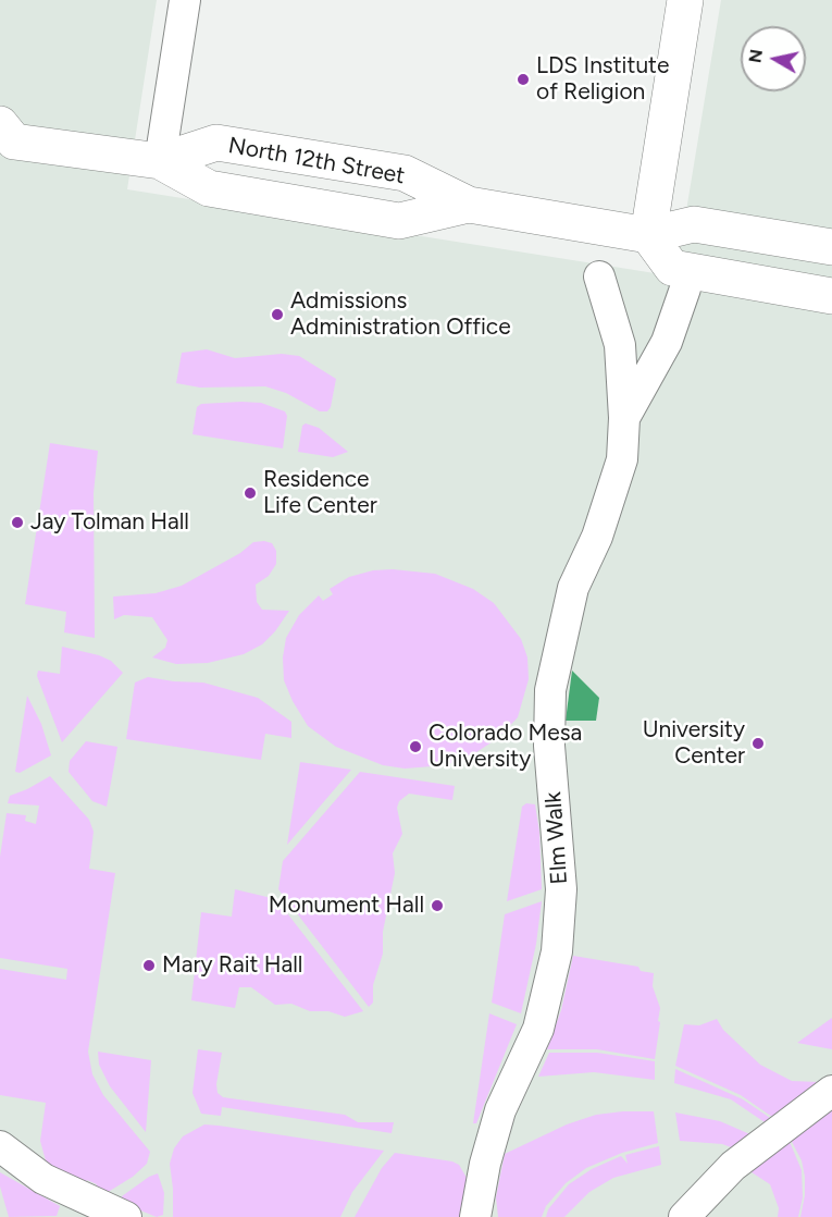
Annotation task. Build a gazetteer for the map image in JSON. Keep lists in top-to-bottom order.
{
  "streets": {
    "main road": ["North 12th Street"],
    "street": ["Elm Walk"]
  },
  "places": [
    "LDS Institute of Religion",
    "Admissions Administration Office",
    "Residence Life Center",
    "Jay Tolman Hall",
    "University Center",
    "Colorado Mesa University",
    "Monument Hall",
    "Mary Rait Hall"
  ],
  "north": "left"
}
